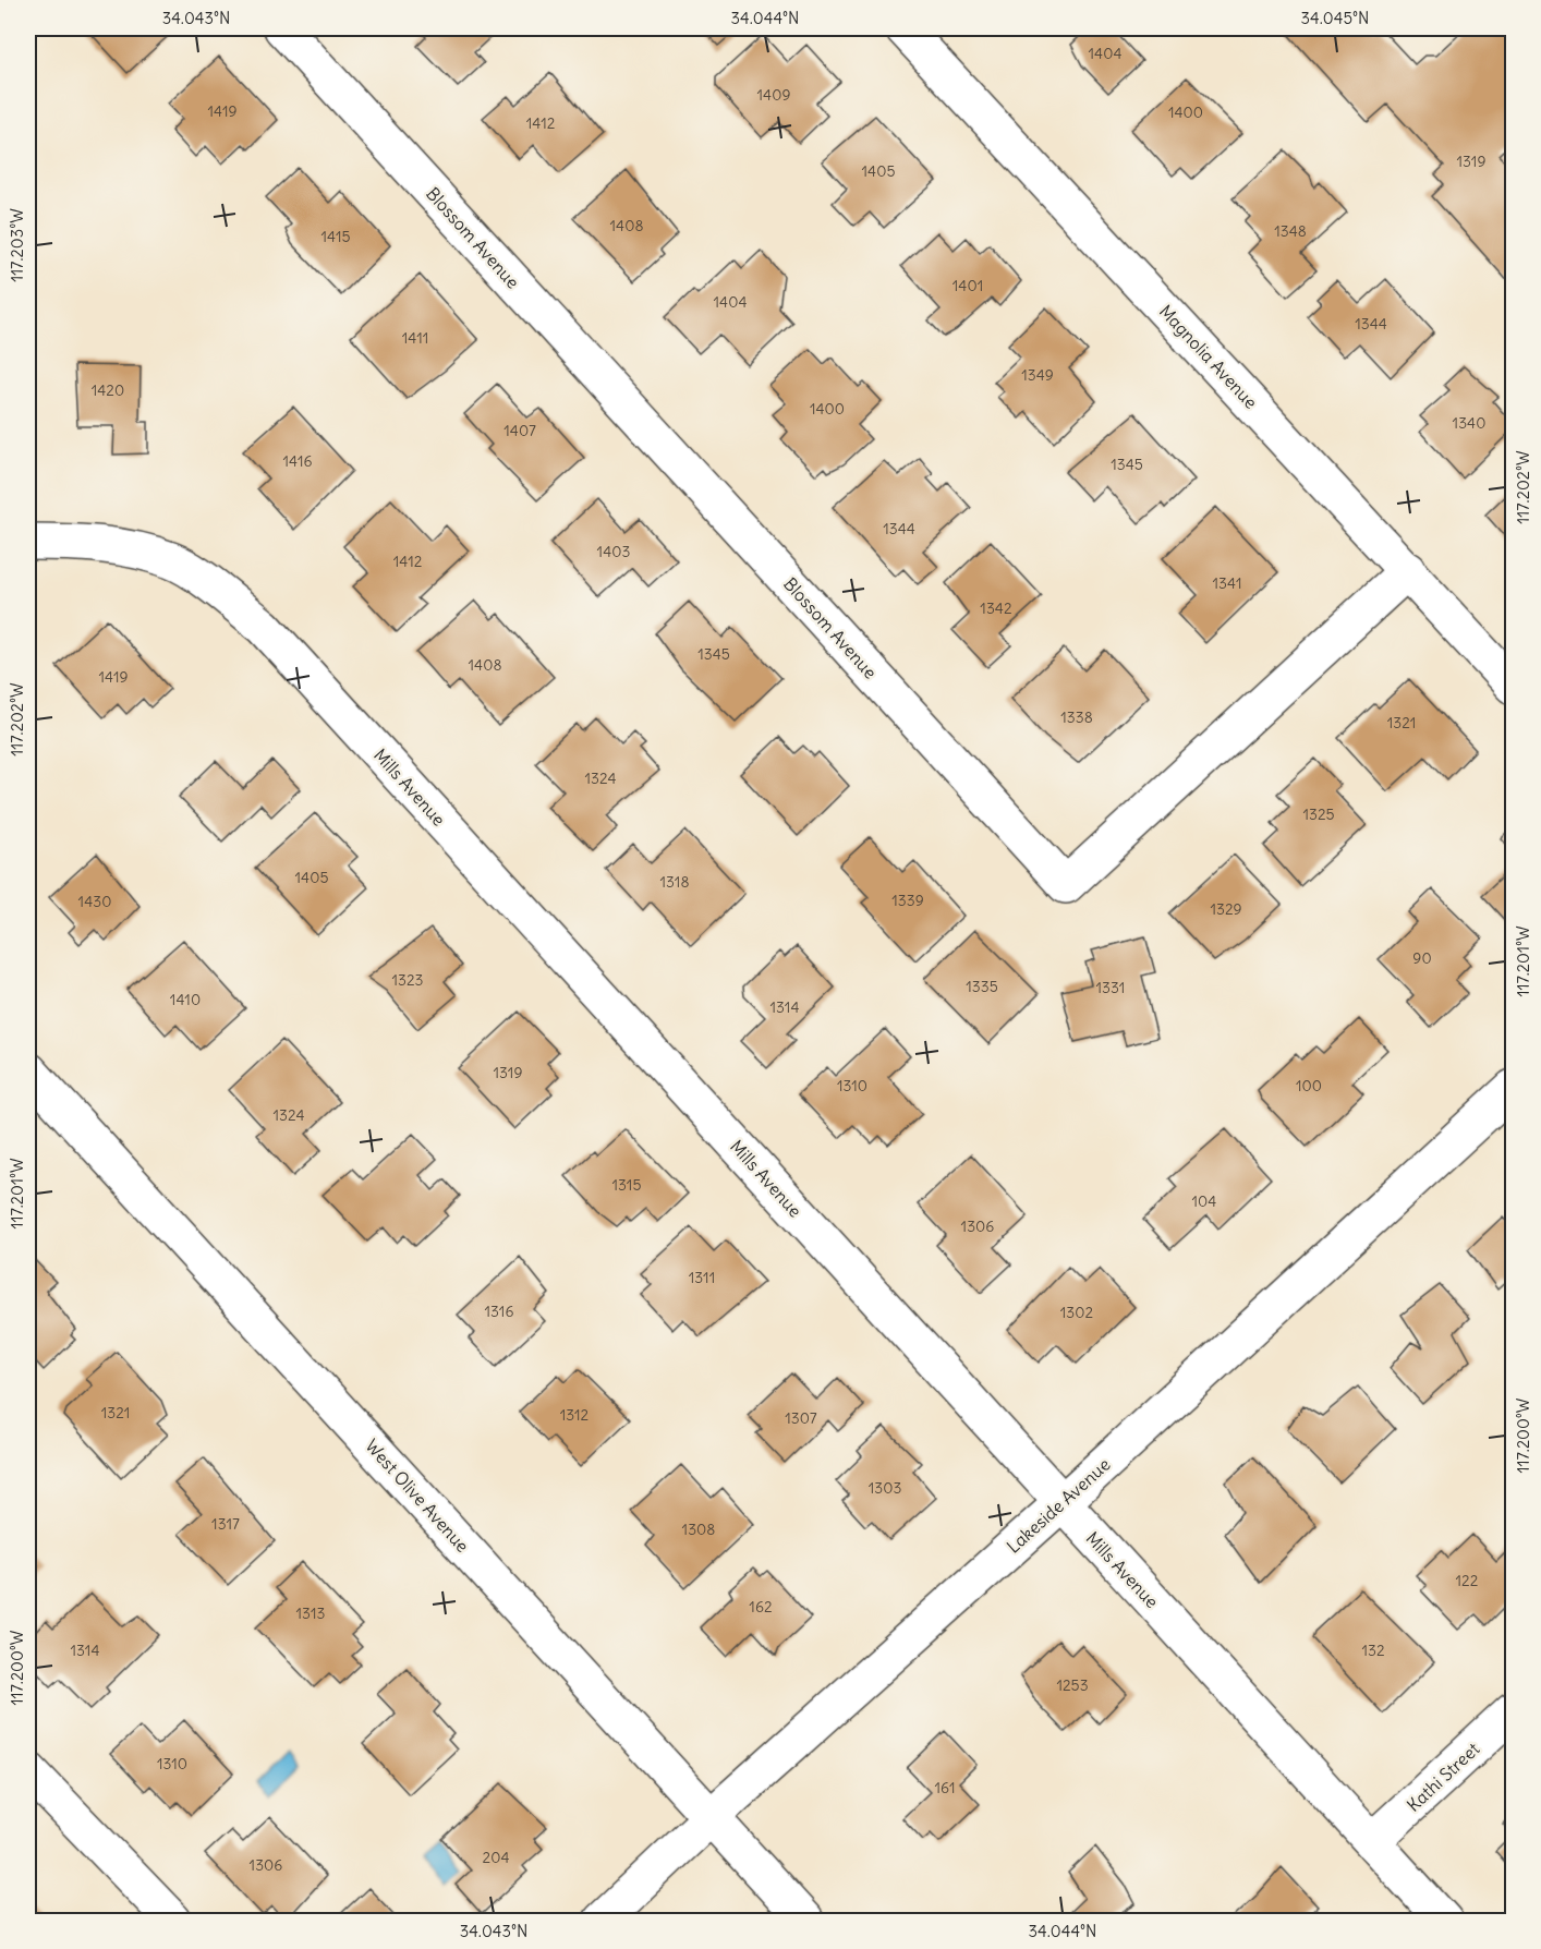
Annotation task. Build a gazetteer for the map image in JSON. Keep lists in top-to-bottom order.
{
  "streets": {
    "street": [
      "Blossom Avenue",
      "Magnolia Avenue",
      "Mills Avenue",
      "West Olive Avenue",
      "Lakeside Avenue",
      "Kathi Street"
    ]
  },
  "crossings": [
    ["Blossom Avenue", "Magnolia Avenue"],
    ["Mills Avenue", "Lakeside Avenue"],
    ["Mills Avenue", "Kathi Street"],
    ["West Olive Avenue", "Lakeside Avenue"]
  ],
  "house_numbers": [
    "1404",
    "1409",
    "1419",
    "1400",
    "1412",
    "1319",
    "1405",
    "1408",
    "1348",
    "1415",
    "1401",
    "1404",
    "1344",
    "1411",
    "1349",
    "1420",
    "1400",
    "1340",
    "1407",
    "1416",
    "1345",
    "1344",
    "1403",
    "1412",
    "1341",
    "1342",
    "1345",
    "1408",
    "1419",
    "1338",
    "1321",
    "1324",
    "1325",
    "1405",
    "1318",
    "1339",
    "1430",
    "1329",
    "90",
    "1323",
    "1335",
    "1331",
    "1410",
    "1314",
    "1319",
    "1310",
    "100",
    "1324",
    "1315",
    "104",
    "1306",
    "1311",
    "1316",
    "1302",
    "1321",
    "1312",
    "1307",
    "1303",
    "1317",
    "1308",
    "122",
    "162",
    "1313",
    "1314",
    "132",
    "1253",
    "1310",
    "161",
    "204",
    "1306"
  ],
  "coordinates": [
    "34.043°N",
    "34.044°N",
    "34.045°N",
    "117.203°W",
    "117.202°W",
    "117.201°W",
    "117.200°W"
  ]
}
